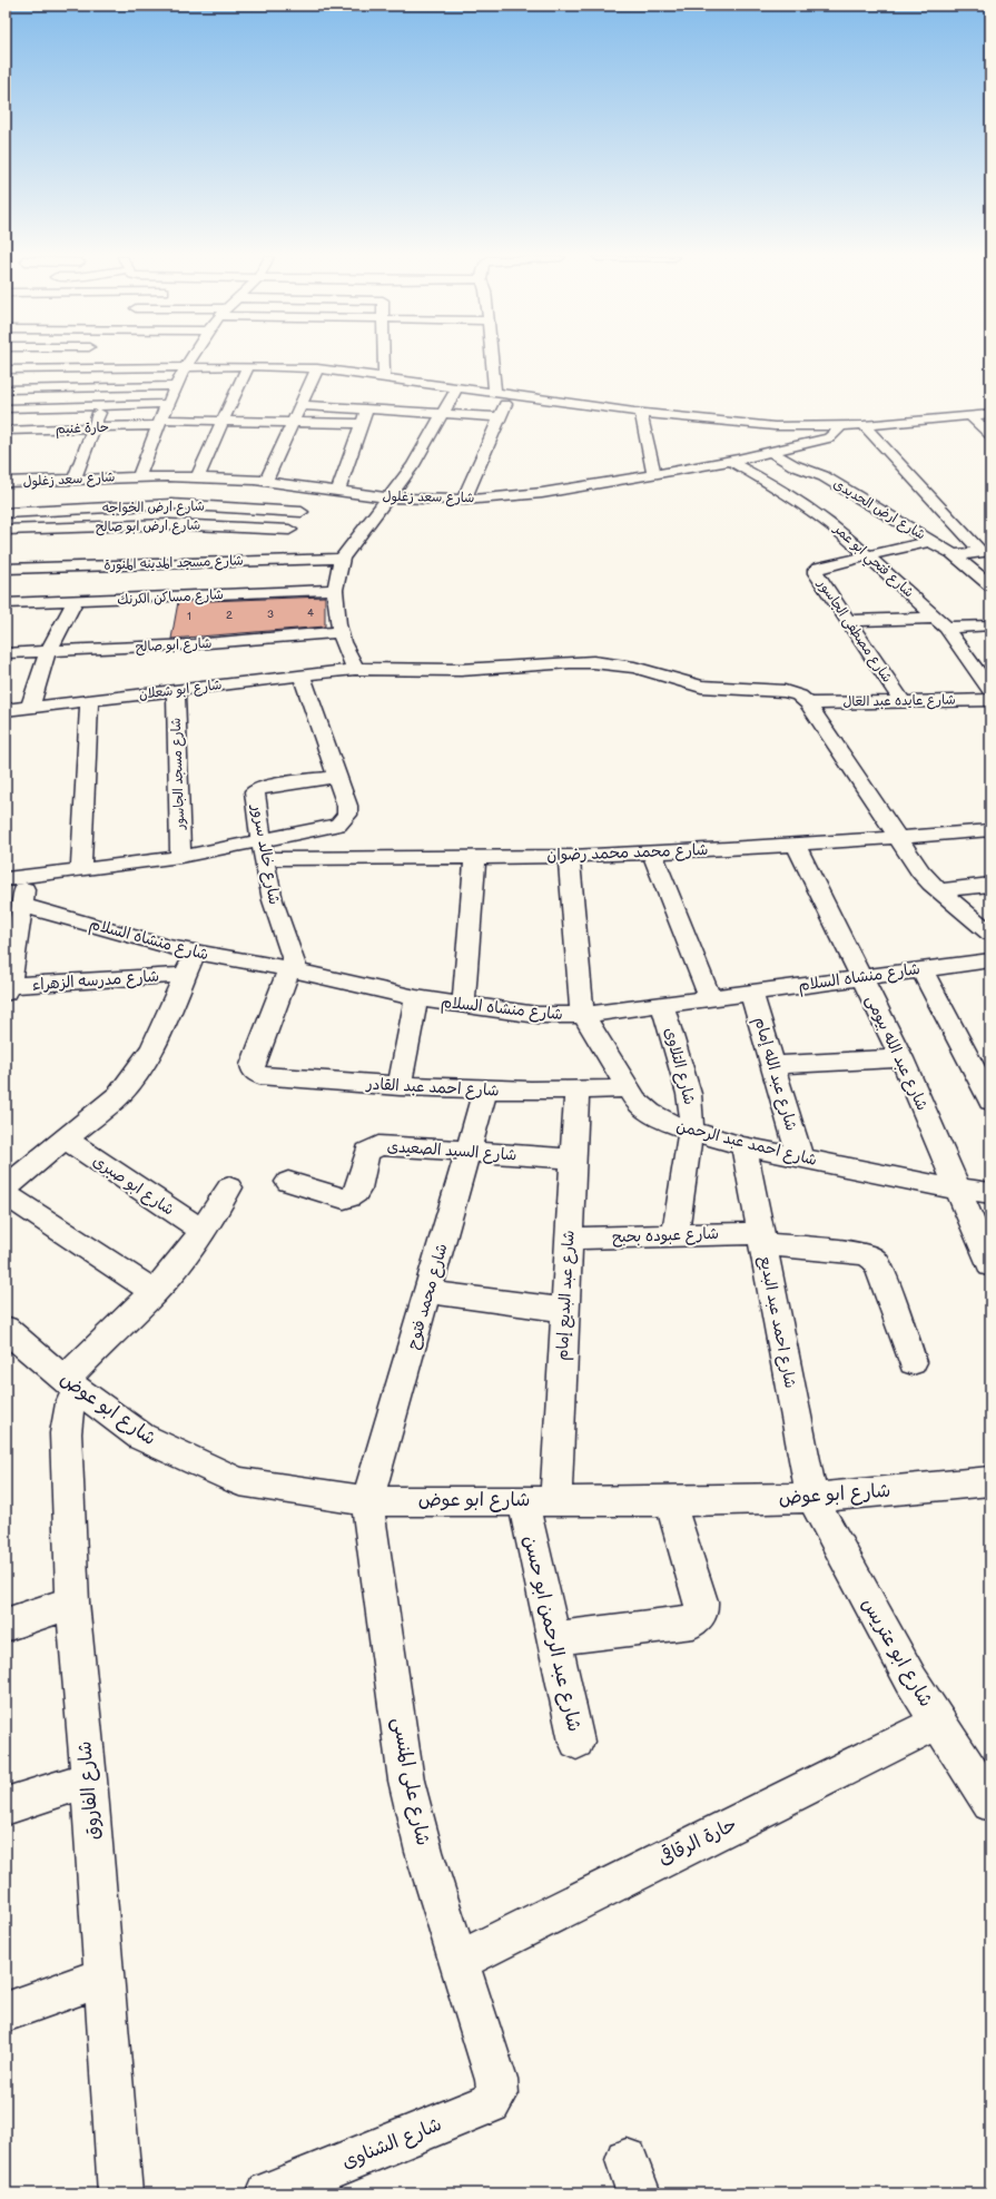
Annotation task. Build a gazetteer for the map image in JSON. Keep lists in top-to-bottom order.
{
  "streets": {
    "street": [
      "حارة غنيم",
      "شارع سعد زغلول",
      "شارع ارض الخواجه",
      "شارع ارض الحديدى",
      "شارع ارض ابو صالح",
      "شارع فتحي ابو عمر",
      "شارع مسجد المدينه المنورة",
      "شارع مساكن الكرنك",
      "شارع مصطفى الجاسور",
      "شارع ابو صالح",
      "شارع ابو شعلان",
      "شارع عايده عبد العال",
      "شارع مسجد الجاسور",
      "شارع محمد محمد رضوان",
      "شارع خالد سرور",
      "شارع منشاه السلام",
      "شارع مدرسه الزهراء",
      "شارع عبد الله بيومى",
      "شارع التلاوى",
      "شارع عبد الله إمام",
      "شارع احمد عبد القادر",
      "شارع احمد عبد الرحمن",
      "شارع السيد الصعيدى",
      "شارع ابو صبرى",
      "شارع عبوده بحبح",
      "شارع عبد البديع إمام",
      "شارع محمد فتوح",
      "شارع احمد عبد البديع",
      "شارع ابو عوض",
      "شارع عبد الرحمن ابو حسن",
      "شارع ابو عتريس",
      "شارع على المنسى",
      "شارع الفاروق",
      "حارة الرقاقى",
      "شارع الشناوى"
    ]
  },
  "crossings": [
    ["شارع سعد زغلول", "شارع ارض الحديدى"],
    ["شارع سعد زغلول", "شارع فتحي ابو عمر"],
    ["شارع ارض الحديدى", "شارع مصطفى الجاسور"],
    ["شارع ارض ابو صالح", "شارع مسجد المدينه المنورة"],
    ["شارع فتحي ابو عمر", "شارع مصطفى الجاسور"],
    ["شارع مصطفى الجاسور", "شارع عايده عبد العال"],
    ["شارع ابو شعلان", "شارع عايده عبد العال"],
    ["شارع ابو شعلان", "شارع مسجد الجاسور"],
    ["شارع محمد محمد رضوان", "شارع خالد سرور"],
    ["شارع محمد محمد رضوان", "شارع عبد الله بيومى"],
    ["شارع محمد محمد رضوان", "شارع احمد عبد الرحمن"],
    ["شارع خالد سرور", "شارع منشاه السلام"],
    ["شارع خالد سرور", "شارع احمد عبد القادر"],
    ["شارع منشاه السلام", "شارع عبد الله بيومى"],
    ["شارع منشاه السلام", "شارع التلاوى"],
    ["شارع منشاه السلام", "شارع عبد الله إمام"],
    ["شارع منشاه السلام", "شارع احمد عبد القادر"],
    ["شارع منشاه السلام", "شارع احمد عبد الرحمن"],
    ["شارع عبد الله بيومى", "شارع احمد عبد الرحمن"],
    ["شارع التلاوى", "شارع احمد عبد الرحمن"],
    ["شارع التلاوى", "شارع عبوده بحبح"],
    ["شارع عبد الله إمام", "شارع احمد عبد الرحمن"],
    ["شارع احمد عبد القادر", "شارع احمد عبد الرحمن"],
    ["شارع احمد عبد القادر", "شارع عبد البديع إمام"],
    ["شارع احمد عبد القادر", "شارع محمد فتوح"],
    ["شارع احمد عبد الرحمن", "شارع احمد عبد البديع"],
    ["شارع السيد الصعيدى", "شارع عبد البديع إمام"],
    ["شارع السيد الصعيدى", "شارع محمد فتوح"],
    ["شارع عبوده بحبح", "شارع عبد البديع إمام"],
    ["شارع عبوده بحبح", "شارع احمد عبد البديع"],
    ["شارع عبد البديع إمام", "شارع ابو عوض"],
    ["شارع محمد فتوح", "شارع ابو عوض"],
    ["شارع محمد فتوح", "شارع على المنسى"],
    ["شارع احمد عبد البديع", "شارع ابو عوض"],
    ["شارع احمد عبد البديع", "شارع ابو عتريس"],
    ["شارع ابو عوض", "شارع عبد الرحمن ابو حسن"],
    ["شارع ابو عوض", "شارع ابو عتريس"],
    ["شارع ابو عوض", "شارع على المنسى"],
    ["شارع ابو عوض", "شارع الفاروق"],
    ["شارع ابو عتريس", "حارة الرقاقى"],
    ["شارع على المنسى", "حارة الرقاقى"],
    ["شارع على المنسى", "شارع الشناوى"]
  ],
  "house_numbers": [
    "4",
    "3",
    "2",
    "1"
  ]
}
